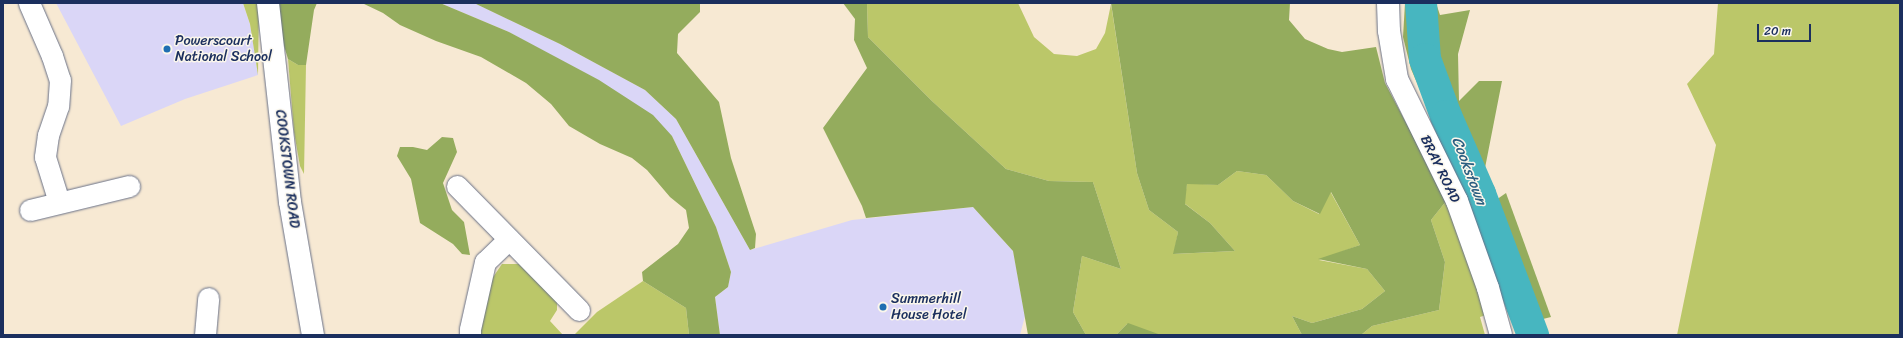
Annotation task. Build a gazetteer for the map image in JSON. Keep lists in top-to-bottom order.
{
  "streets": {
    "main road": ["COOKSTOWN ROAD", "BRAY ROAD"]
  },
  "water": ["Cookstown"],
  "places": ["Powerscourt National School", "Summerhill House Hotel"],
  "scale_bar": "20 m"
}
